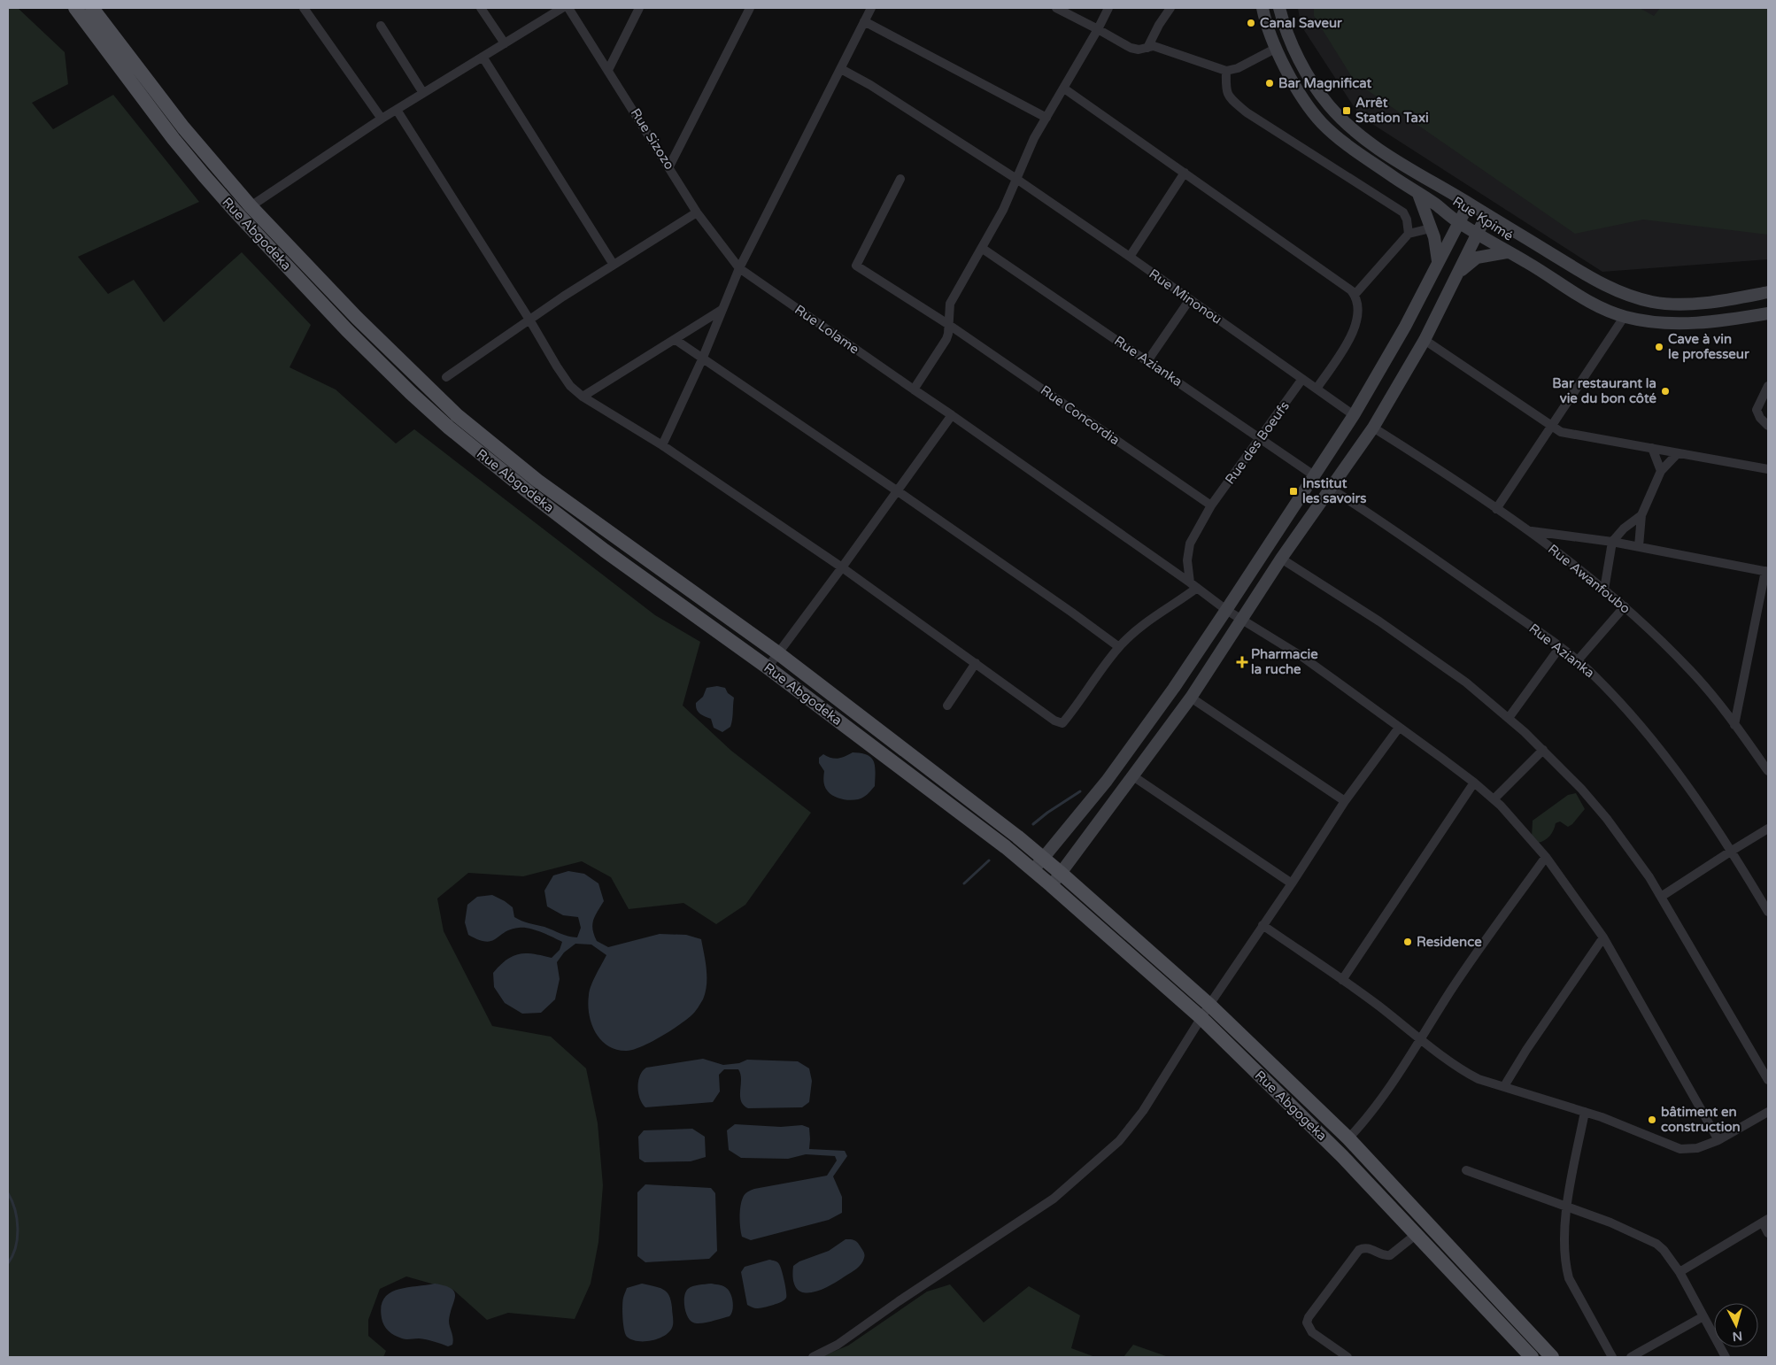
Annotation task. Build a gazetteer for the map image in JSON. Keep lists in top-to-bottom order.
{
  "streets": {
    "main road": ["Rue Kpimé", "Rue Abgodeka", "Rue Abgogeka"],
    "street": [
      "Rue Sizozo",
      "Rue Minonou",
      "Rue Lolame",
      "Rue Azianka",
      "Rue Concordia",
      "Rue des Boeufs",
      "Rue Awanfoubo"
    ]
  },
  "crossings": [
    ["Rue Sizozo", "Rue Lolame"],
    ["Rue Abgodeka", "Rue Abgogeka"],
    ["Rue Minonou", "Rue des Boeufs"],
    ["Rue Lolame", "Rue des Boeufs"],
    ["Rue Azianka", "Rue des Boeufs"],
    ["Rue Concordia", "Rue des Boeufs"]
  ],
  "places": {
    "other": [
      "Canal Saveur",
      "Bar Magnificat",
      "Cave à vin le professeur",
      "Bar restaurant la vie du bon côté",
      "Residence",
      "bâtiment en construction"
    ],
    "transit": ["Arrêt Station Taxi", "Institut les savoirs"],
    "health": ["Pharmacie la ruche"]
  },
  "north": "bottom"
}
